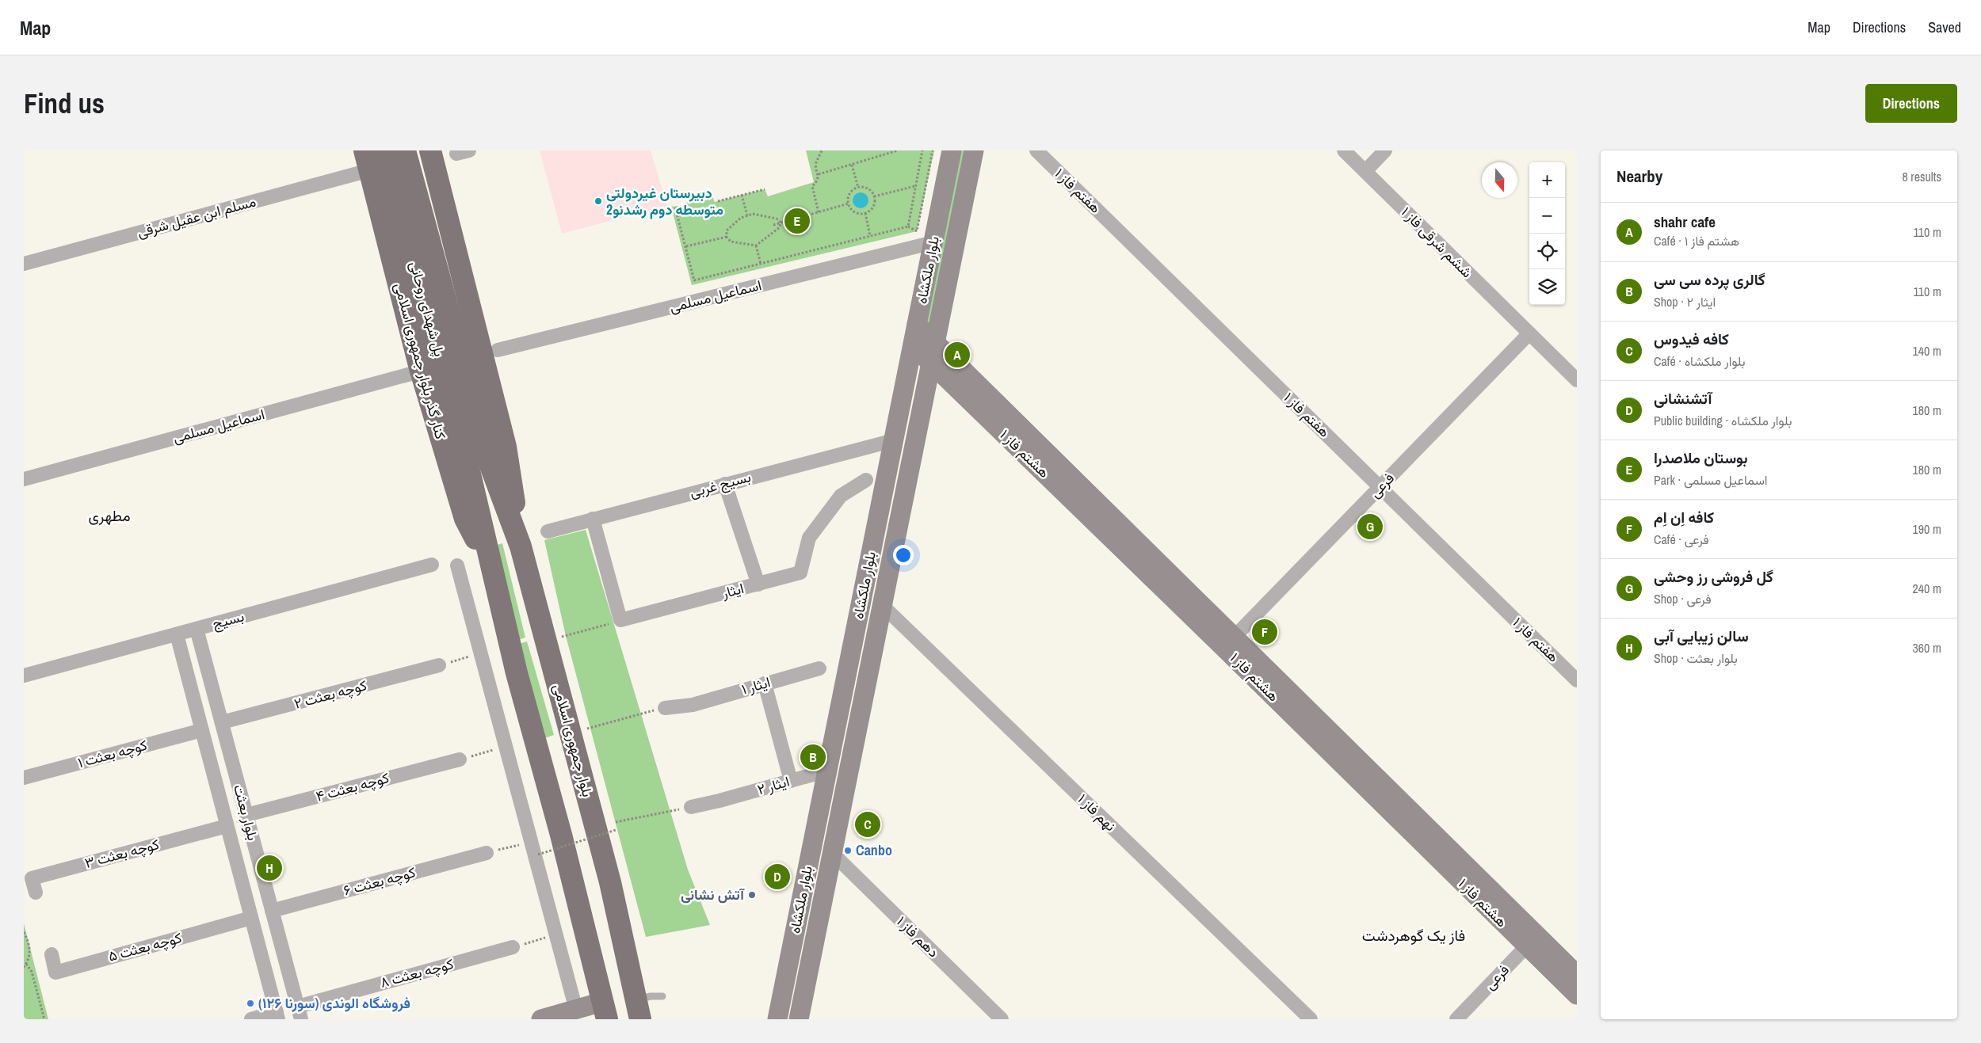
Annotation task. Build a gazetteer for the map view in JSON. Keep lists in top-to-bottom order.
{
  "streets": {
    "main road": [
      "بلوار ملکشاه",
      "پل شهدای روحانی",
      "کنار گذر بلوار جمهوری اسلامی",
      "هشتم فاز ۱",
      "بلوار جمهوری اسلامی"
    ],
    "street": [
      "هفتم فاز ۱",
      "مسلم ابن عقیل شرقی",
      "ششم شرقی فاز ۱",
      "اسماعیل مسلمی",
      "بسیج غربی",
      "فرعی",
      "ایثار",
      "بسیج",
      "ایثار ۱",
      "کوچه بعثت ۲",
      "کوچه بعثت ۱",
      "ایثار ۲",
      "کوچه بعثت ۴",
      "بلوار بعثت",
      "نهم فاز ۱",
      "کوچه بعثت ۳",
      "کوچه بعثت ۶",
      "دهم فاز ۱",
      "کوچه بعثت ۵",
      "کوچه بعثت ۸"
    ]
  },
  "crossings": [
    ["هفتم فاز ۱", "فرعی"],
    ["مسلم ابن عقیل شرقی", "کنار گذر بلوار جمهوری اسلامی"],
    ["ششم شرقی فاز ۱", "فرعی"],
    ["بلوار ملکشاه", "اسماعیل مسلمی"],
    ["بلوار ملکشاه", "هشتم فاز ۱"],
    ["بلوار ملکشاه", "بسیج غربی"],
    ["بلوار ملکشاه", "ایثار ۲"],
    ["بلوار ملکشاه", "نهم فاز ۱"],
    ["بلوار ملکشاه", "دهم فاز ۱"],
    ["پل شهدای روحانی", "کنار گذر بلوار جمهوری اسلامی"],
    ["پل شهدای روحانی", "بلوار جمهوری اسلامی"],
    ["هشتم فاز ۱", "فرعی"],
    ["بسیج", "بلوار بعثت"],
    ["کوچه بعثت ۲", "بلوار بعثت"],
    ["کوچه بعثت ۱", "بلوار بعثت"],
    ["کوچه بعثت ۴", "بلوار بعثت"],
    ["بلوار بعثت", "کوچه بعثت ۳"],
    ["بلوار بعثت", "کوچه بعثت ۶"],
    ["بلوار بعثت", "کوچه بعثت ۵"],
    ["بلوار بعثت", "کوچه بعثت ۸"]
  ],
  "districts": ["مطهری", "فاز یک گوهردشت"],
  "places": [
    "دبیرستان غیردولتی متوسطه دوم رشدنو2",
    "Canbo",
    "آتش نشانی",
    "فروشگاه الوندی (سورنا ۱۲۶)"
  ],
  "north": "bottom",
  "page": {
    "header": "Map",
    "nav": ["Map", "Directions", "Saved"],
    "buttons": "Directions",
    "title": "Find us",
    "heading": ["Nearby", "8 results"],
    "map_buttons": ["+", "−"],
    "list": [
      {
        "mark": "A",
        "name": "shahr cafe",
        "note": "Café · هشتم فاز ۱",
        "value": "110 m"
      },
      {
        "mark": "B",
        "name": "گالری پرده سی سی",
        "note": "Shop · ایثار ۲",
        "value": "110 m"
      },
      {
        "mark": "C",
        "name": "كافه فيدوس",
        "note": "Café · بلوار ملکشاه",
        "value": "140 m"
      },
      {
        "mark": "D",
        "name": "آتشنشانی",
        "note": "Public building · بلوار ملکشاه",
        "value": "180 m"
      },
      {
        "mark": "E",
        "name": "بوستان ملاصدرا",
        "note": "Park · اسماعیل مسلمی",
        "value": "180 m"
      },
      {
        "mark": "F",
        "name": "کافه اِن اِم",
        "note": "Café · فرعی",
        "value": "190 m"
      },
      {
        "mark": "G",
        "name": "گل فروشی رز وحشی",
        "note": "Shop · فرعی",
        "value": "240 m"
      },
      {
        "mark": "H",
        "name": "سالن زیبایی آبی",
        "note": "Shop · بلوار بعثت",
        "value": "360 m"
      }
    ],
    "pins": [
      "E",
      "A",
      "G",
      "F",
      "B",
      "C",
      "H",
      "D"
    ]
  }
}
